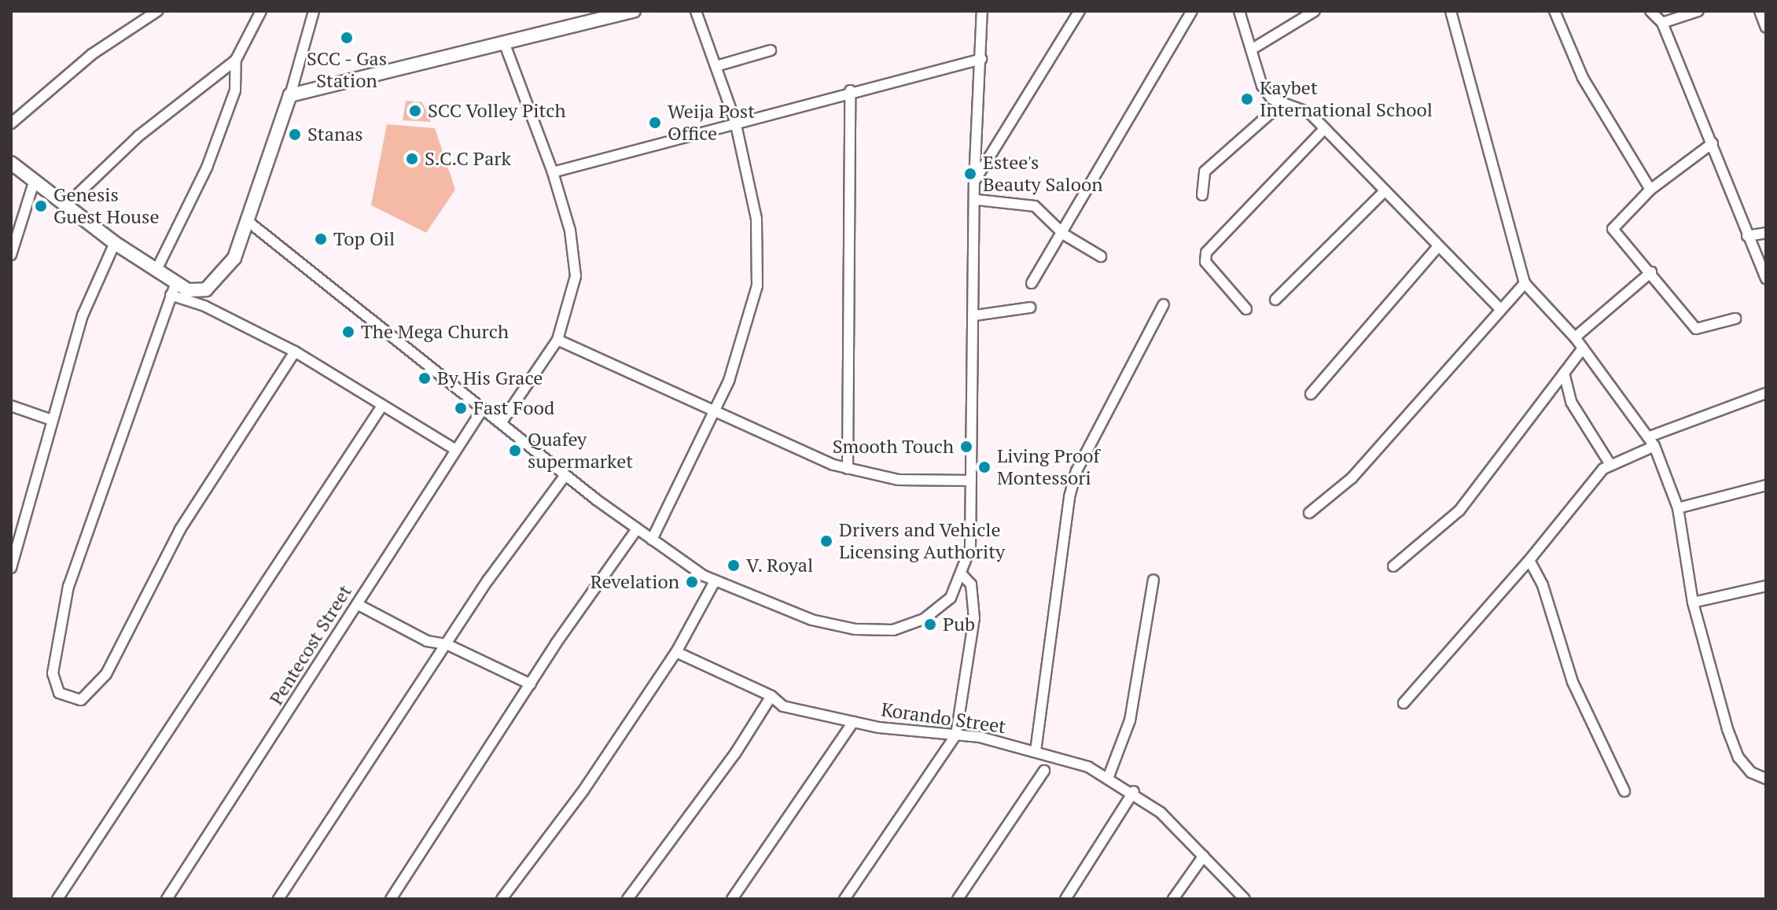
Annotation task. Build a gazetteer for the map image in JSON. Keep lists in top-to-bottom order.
{
  "streets": {
    "street": ["Pentecost Street", "Korando Street"]
  },
  "places": [
    "SCC - Gas Station",
    "Kaybet International School",
    "SCC Volley Pitch",
    "Weija Post Office",
    "Stanas",
    "S.C.C Park",
    "Estee's Beauty Saloon",
    "Genesis Guest House",
    "Top Oil",
    "The Mega Church",
    "By His Grace",
    "Fast Food",
    "Smooth Touch",
    "Quafey supermarket",
    "Living Proof Montessori",
    "Drivers and Vehicle Licensing Authority",
    "V. Royal",
    "Revelation",
    "Pub"
  ]
}
